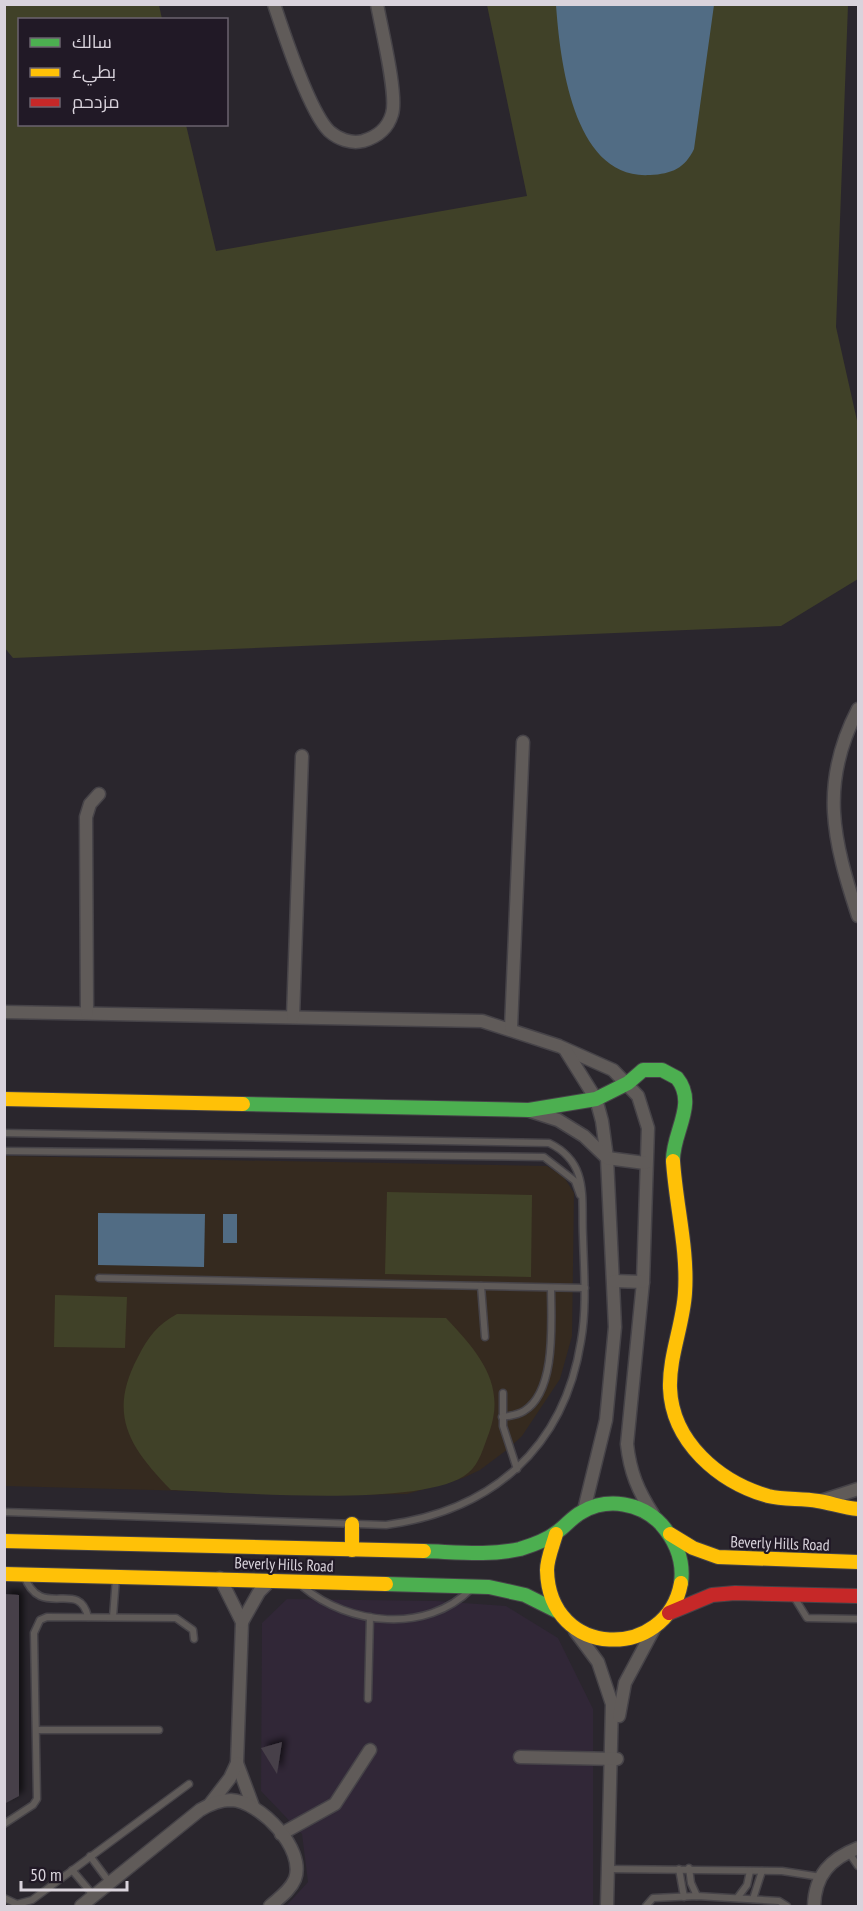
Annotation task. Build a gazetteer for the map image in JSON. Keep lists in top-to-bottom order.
{
  "streets": {
    "street": ["Beverly Hills Road"]
  },
  "legend": ["سالك", "بطيء", "مزدحم"],
  "scale_bar": "50 m"
}
